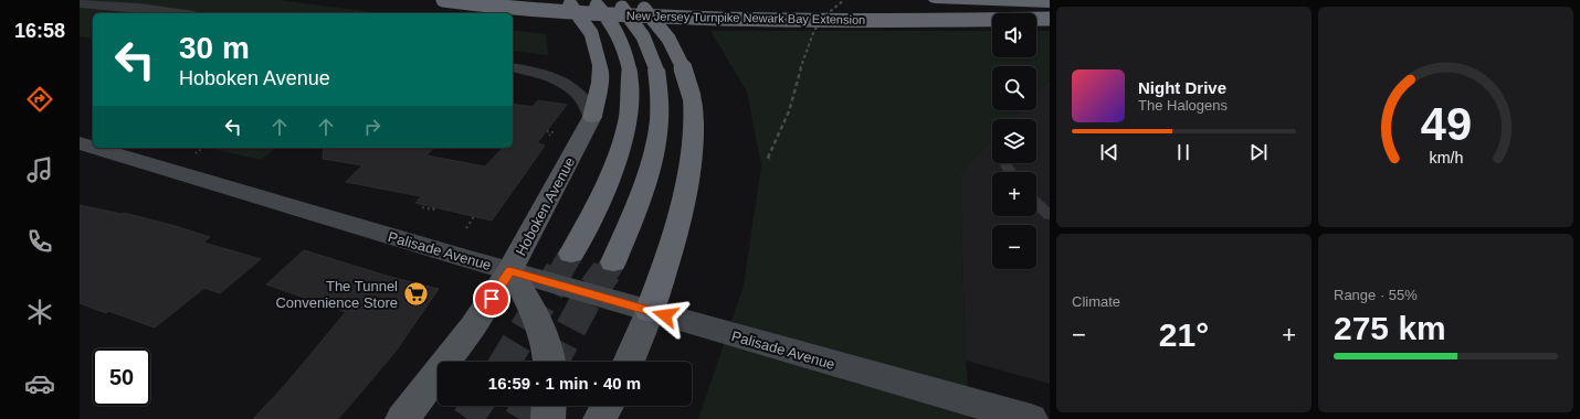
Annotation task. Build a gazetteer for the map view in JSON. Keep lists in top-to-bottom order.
{
  "streets": {
    "highway": ["New Jersey Turnpike Newark Bay Extension"],
    "main road": ["Hoboken Avenue", "Palisade Avenue"]
  },
  "crossings": [
    ["Hoboken Avenue", "Palisade Avenue"]
  ],
  "places": {
    "supermarket": ["The Tunnel Convenience Store"]
  },
  "page": {
    "tabs": "16:58",
    "map_buttons": ["+", "−"],
    "turn": ["30 m", "Hoboken Avenue"],
    "song": ["Night Drive", "The Halogens"],
    "tile": [
      "Climate",
      ["Range · 55%", "275 km"]
    ],
    "heat": ["−", "21°", "+"],
    "limit": "50",
    "trip": "16:59 · 1 min · 40 m",
    "gauge": ["49", "km/h"]
  }
}
